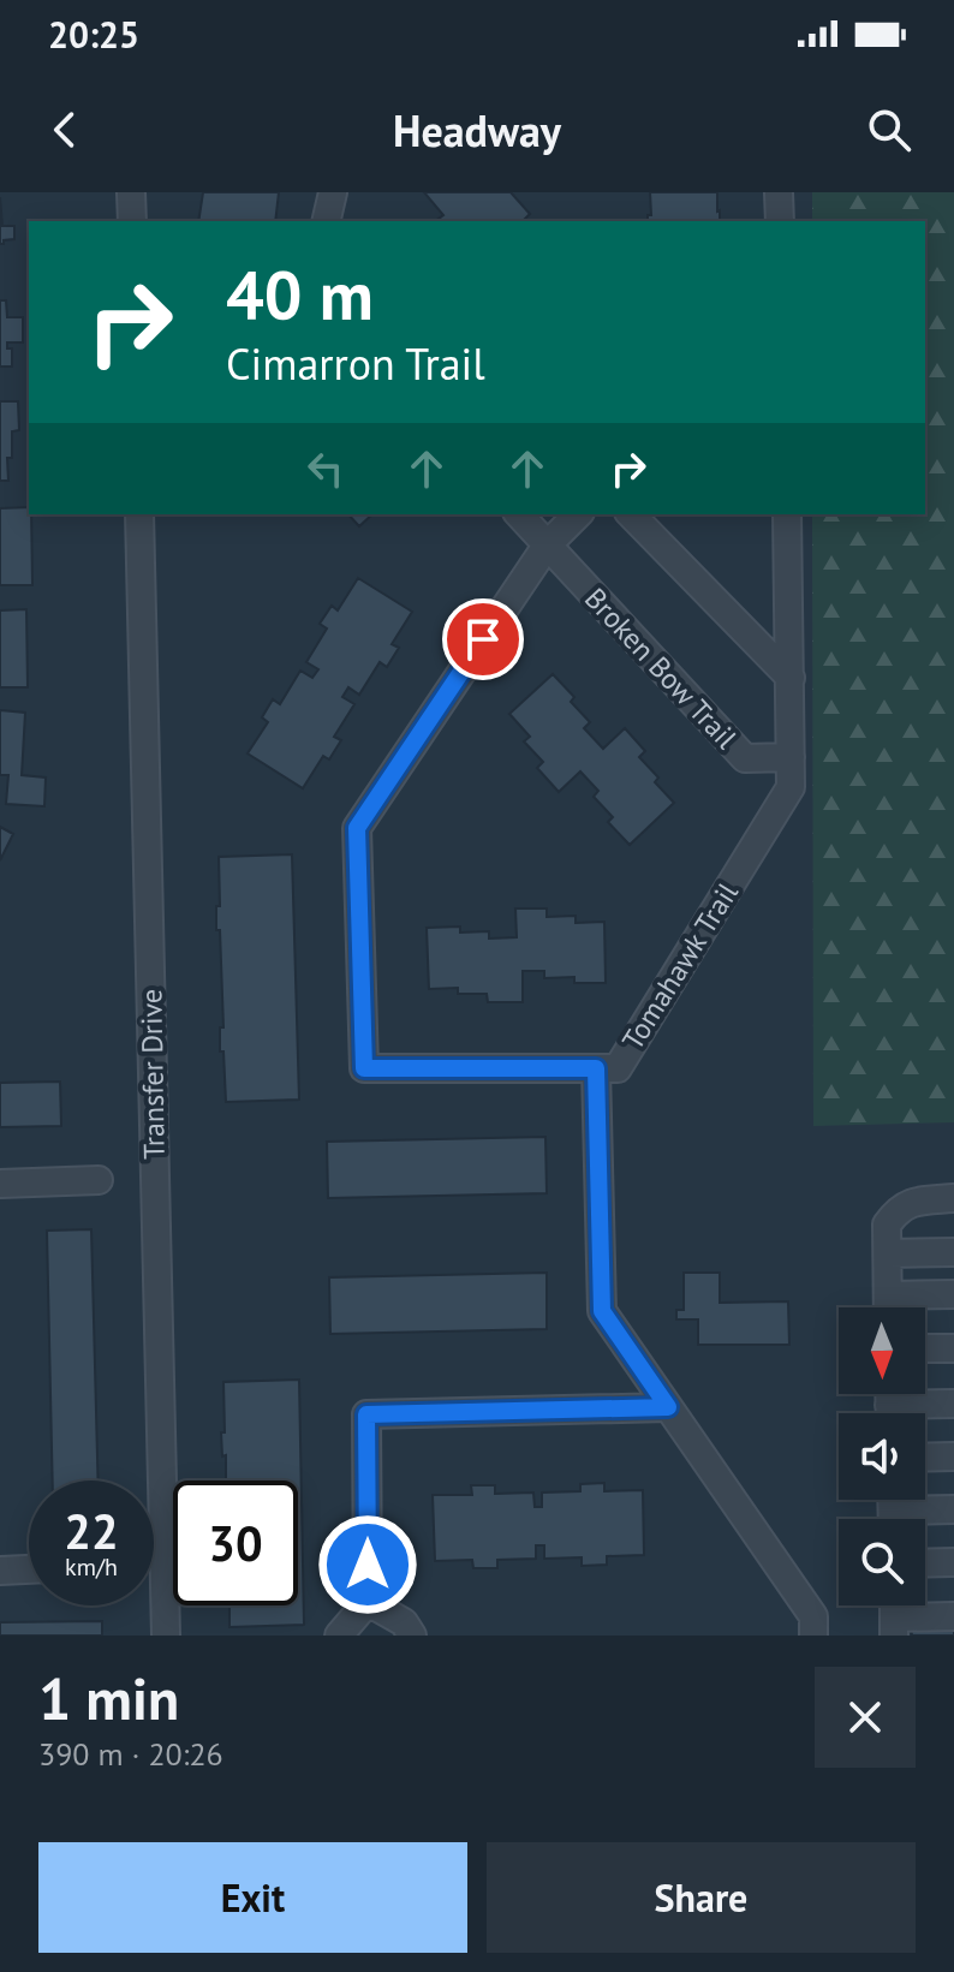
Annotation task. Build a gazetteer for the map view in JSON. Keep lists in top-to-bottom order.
{
  "streets": {
    "street": ["Broken Bow Trail", "Tomahawk Trail", "Transfer Drive"]
  },
  "crossings": [
    ["Broken Bow Trail", "Tomahawk Trail"]
  ],
  "north": "bottom",
  "page": {
    "status": "20:25",
    "header": "Headway",
    "turn": ["40 m", "Cimarron Trail"],
    "speed": "22 km/h",
    "limit": "30",
    "heading": ["1 min", "390 m · 20:26"],
    "buttons": ["Exit", "Share"]
  }
}
